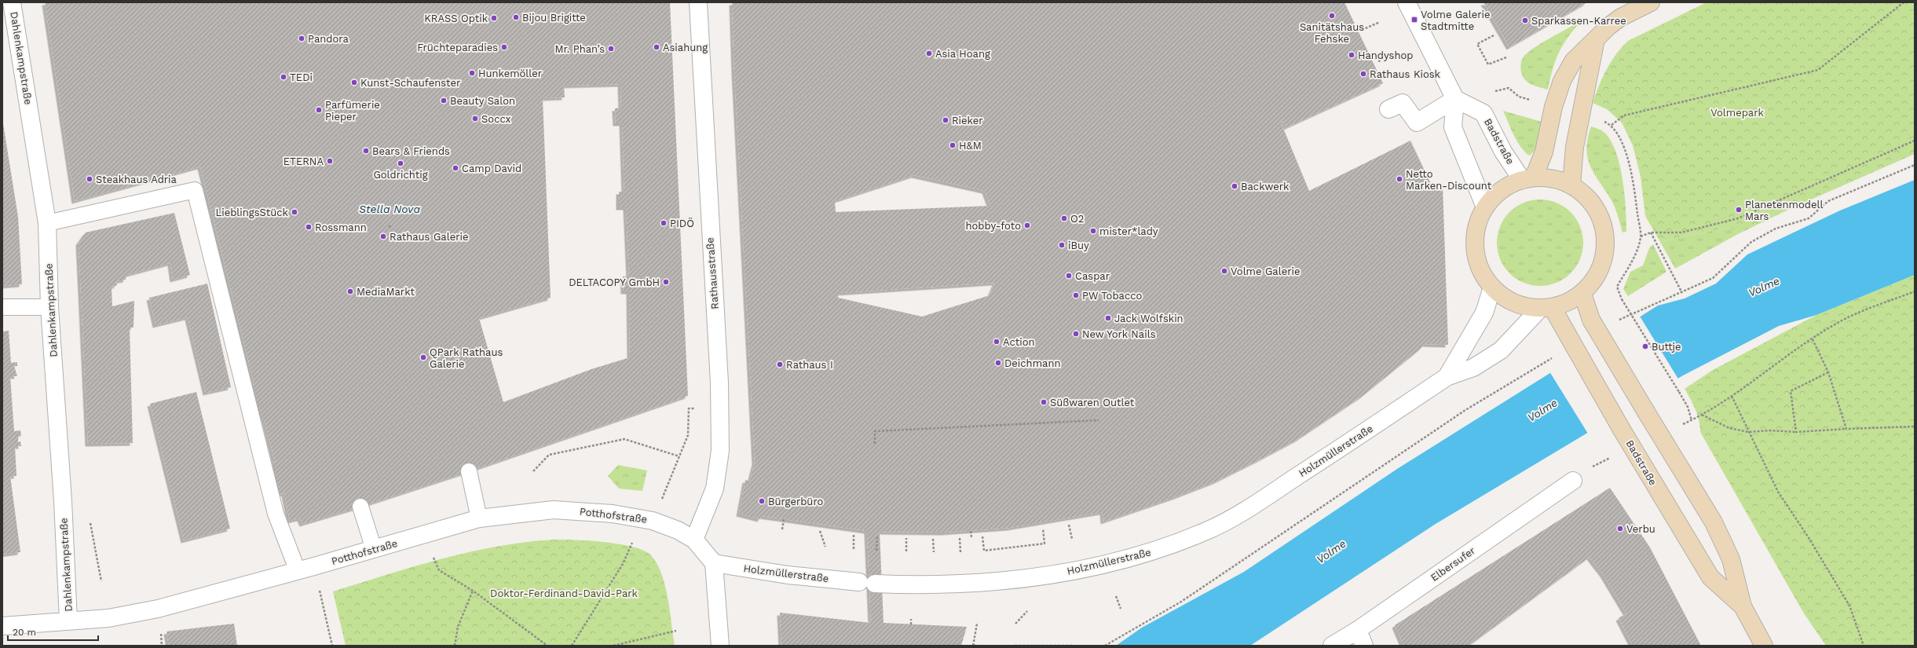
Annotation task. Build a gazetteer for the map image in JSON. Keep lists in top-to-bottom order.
{
  "streets": {
    "street": [
      "Dahlenkampstraße",
      "Badstraße",
      "Rathausstraße",
      "Holzmüllerstraße",
      "Potthofstraße",
      "Elbersufer"
    ]
  },
  "crossings": [
    ["Dahlenkampstraße", "Potthofstraße"],
    ["Badstraße", "Holzmüllerstraße"],
    ["Rathausstraße", "Potthofstraße"],
    ["Holzmüllerstraße", "Potthofstraße"]
  ],
  "water": ["Stella Nova", "Volme"],
  "parks": ["Volmepark", "Doktor-Ferdinand-David-Park"],
  "places": {
    "other": [
      "Sanitätshaus Fehske",
      "Bijou Brigitte",
      "KRASS Optik",
      "Sparkassen-Karree",
      "Pandora",
      "Früchteparadies",
      "Asiahung",
      "Mr. Phan’s",
      "Asia Hoang",
      "Handyshop",
      "Hunkemöller",
      "Rathaus Kiosk",
      "TEDi",
      "Kunst-Schaufenster",
      "Beauty Salon",
      "Parfümerie Pieper",
      "Soccx",
      "Rieker",
      "H&M",
      "Bears & Friends",
      "ETERNA",
      "Goldrichtig",
      "Camp David",
      "Steakhaus Adria",
      "Netto Marken-Discount",
      "Backwerk",
      "Planetenmodell Mars",
      "LieblingsStück",
      "O2",
      "PIDÖ",
      "hobby-foto",
      "Rossmann",
      "mister*lady",
      "Rathaus Galerie",
      "iBuy",
      "Volme Galerie",
      "Caspar",
      "DELTACOPY GmbH",
      "MediaMarkt",
      "PW Tobacco",
      "Jack Wolfskin",
      "New York Nails",
      "Action",
      "Buttje",
      "QPark Rathaus Galerie",
      "Deichmann",
      "Rathaus I",
      "Süßwaren Outlet",
      "Bürgerbüro",
      "Verbu"
    ],
    "transit": ["Volme Galerie Stadtmitte"]
  },
  "scale_bar": "20 m"
}
